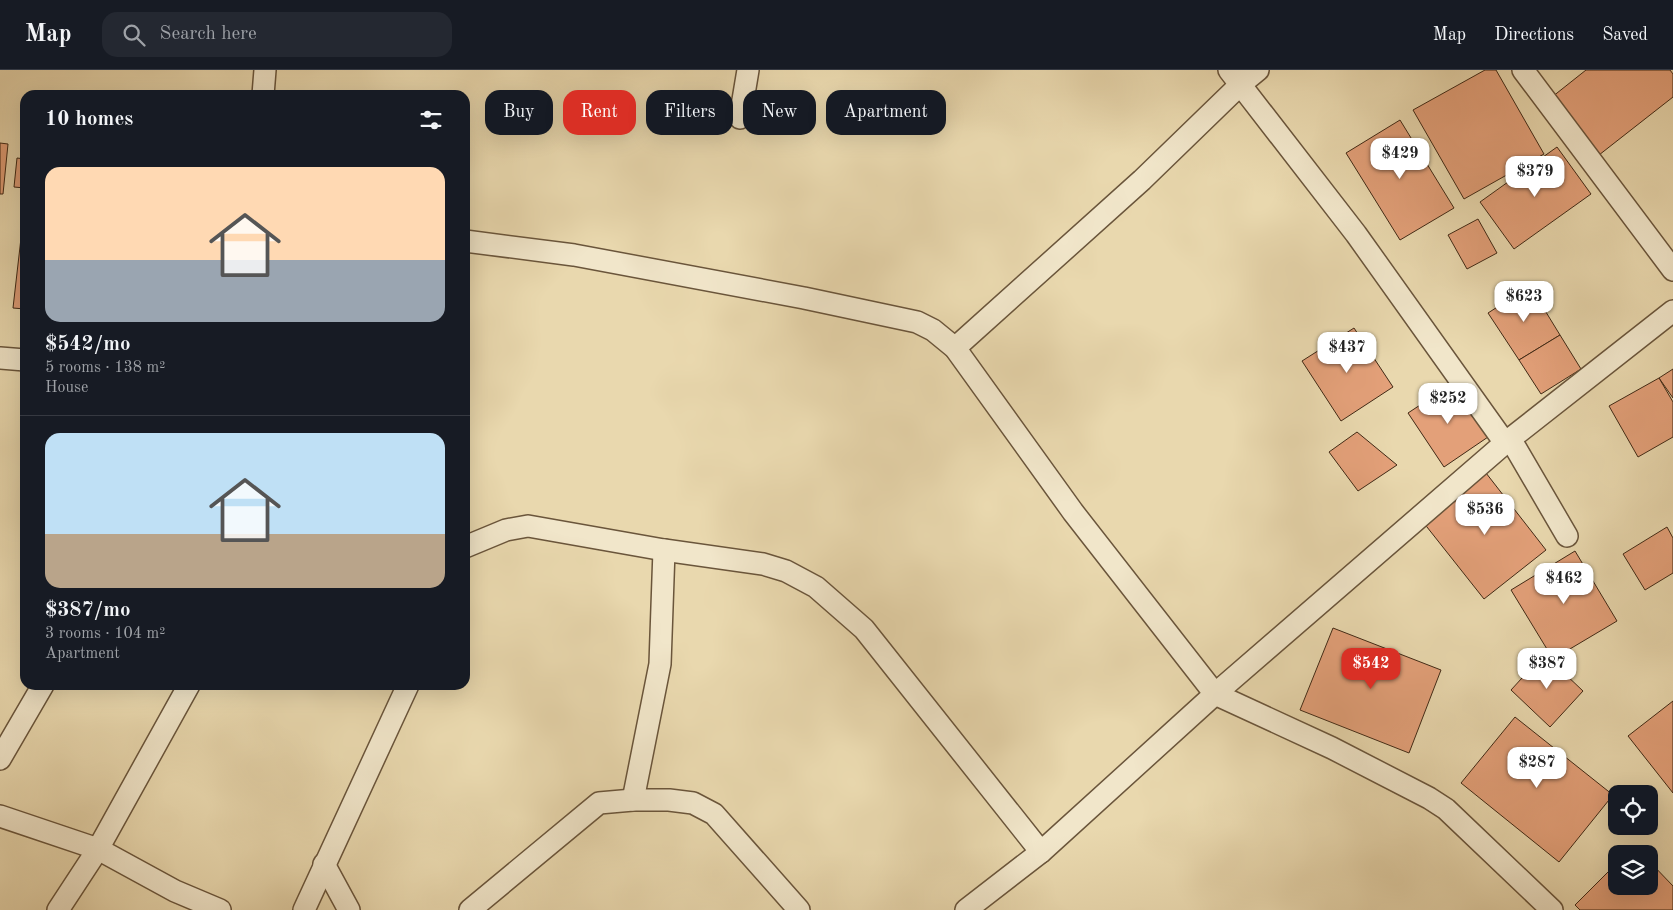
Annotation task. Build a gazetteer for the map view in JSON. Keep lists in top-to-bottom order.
{
  "page": {
    "header": "Map",
    "search": "Search here",
    "nav": ["Map", "Directions", "Saved"],
    "chip": [
      "Buy",
      "Rent",
      "Filters",
      "New",
      "Apartment"
    ],
    "heading": "10 homes",
    "price": [
      "$429",
      "$379",
      "$623",
      "$437",
      "$252",
      "$536",
      "$462",
      "$542",
      "$387",
      "$287"
    ],
    "list": [
      {
        "name": "$542/mo",
        "note": "5 rooms · 138 m² · House"
      },
      {
        "name": "$387/mo",
        "note": "3 rooms · 104 m² · Apartment"
      }
    ]
  }
}
